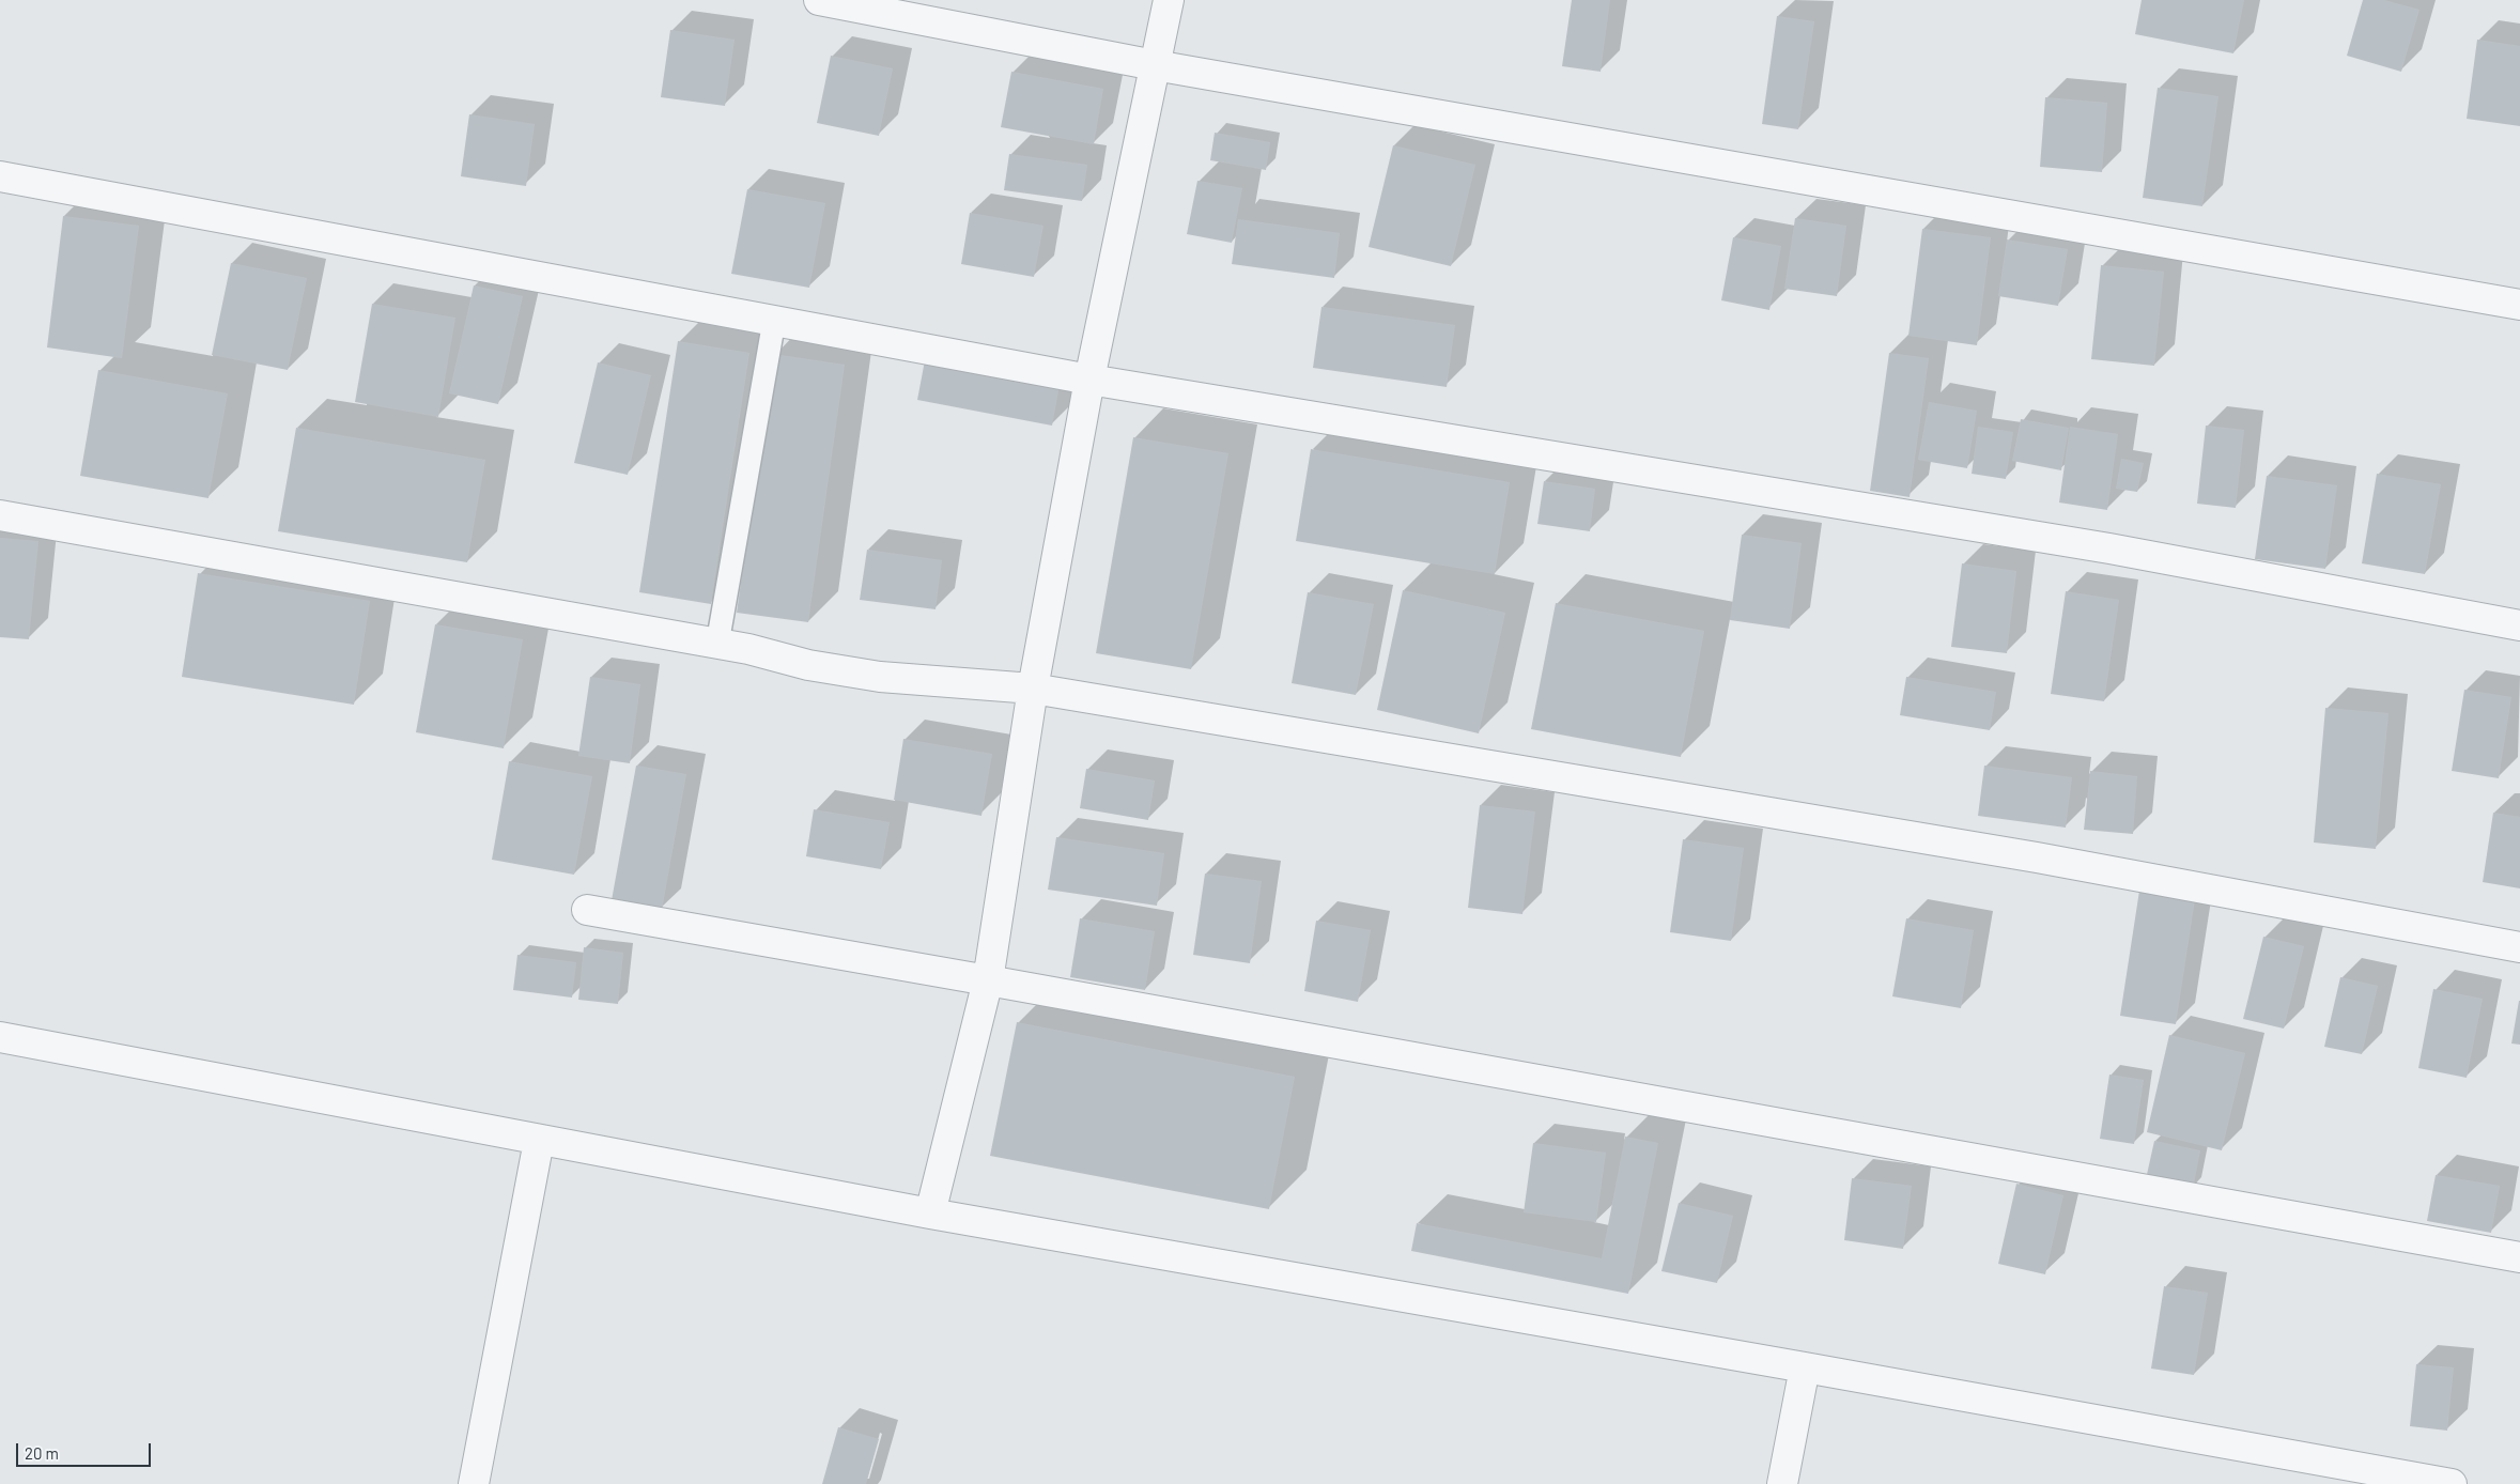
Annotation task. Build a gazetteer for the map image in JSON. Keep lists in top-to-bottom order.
{
  "scale_bar": "20 m"
}
